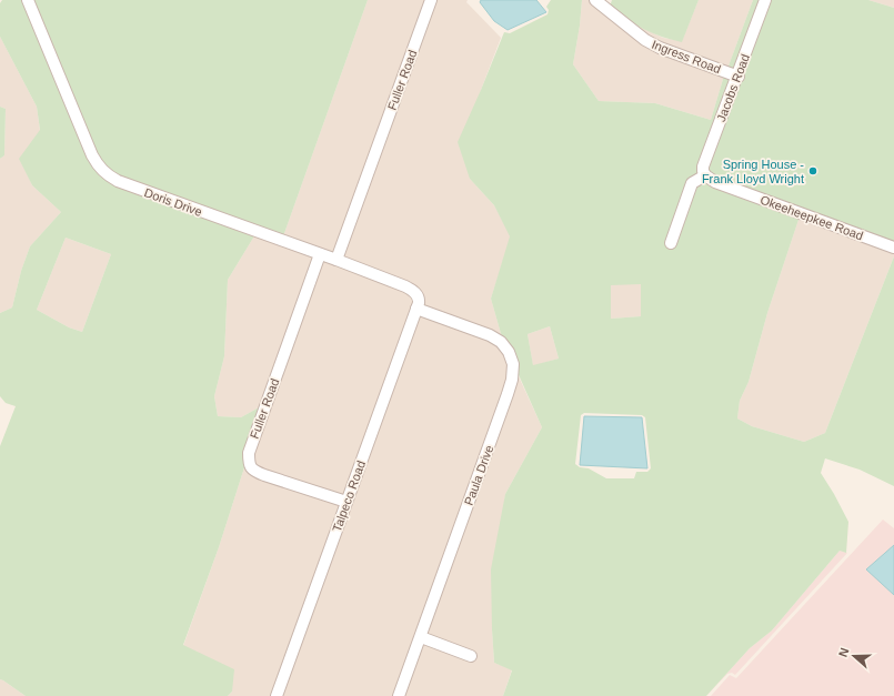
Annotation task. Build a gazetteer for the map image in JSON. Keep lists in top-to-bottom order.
{
  "streets": {
    "street": [
      "Ingress Road",
      "Fuller Road",
      "Jacobs Road",
      "Doris Drive",
      "Okeeheepkee Road",
      "Paula Drive",
      "Talpeco Road"
    ]
  },
  "crossings": [
    ["Ingress Road", "Jacobs Road"],
    ["Fuller Road", "Doris Drive"],
    ["Fuller Road", "Talpeco Road"],
    ["Jacobs Road", "Okeeheepkee Road"],
    ["Doris Drive", "Talpeco Road"],
    ["Paula Drive", "Talpeco Road"]
  ],
  "places": ["Spring House - Frank Lloyd Wright"],
  "north": "left"
}
